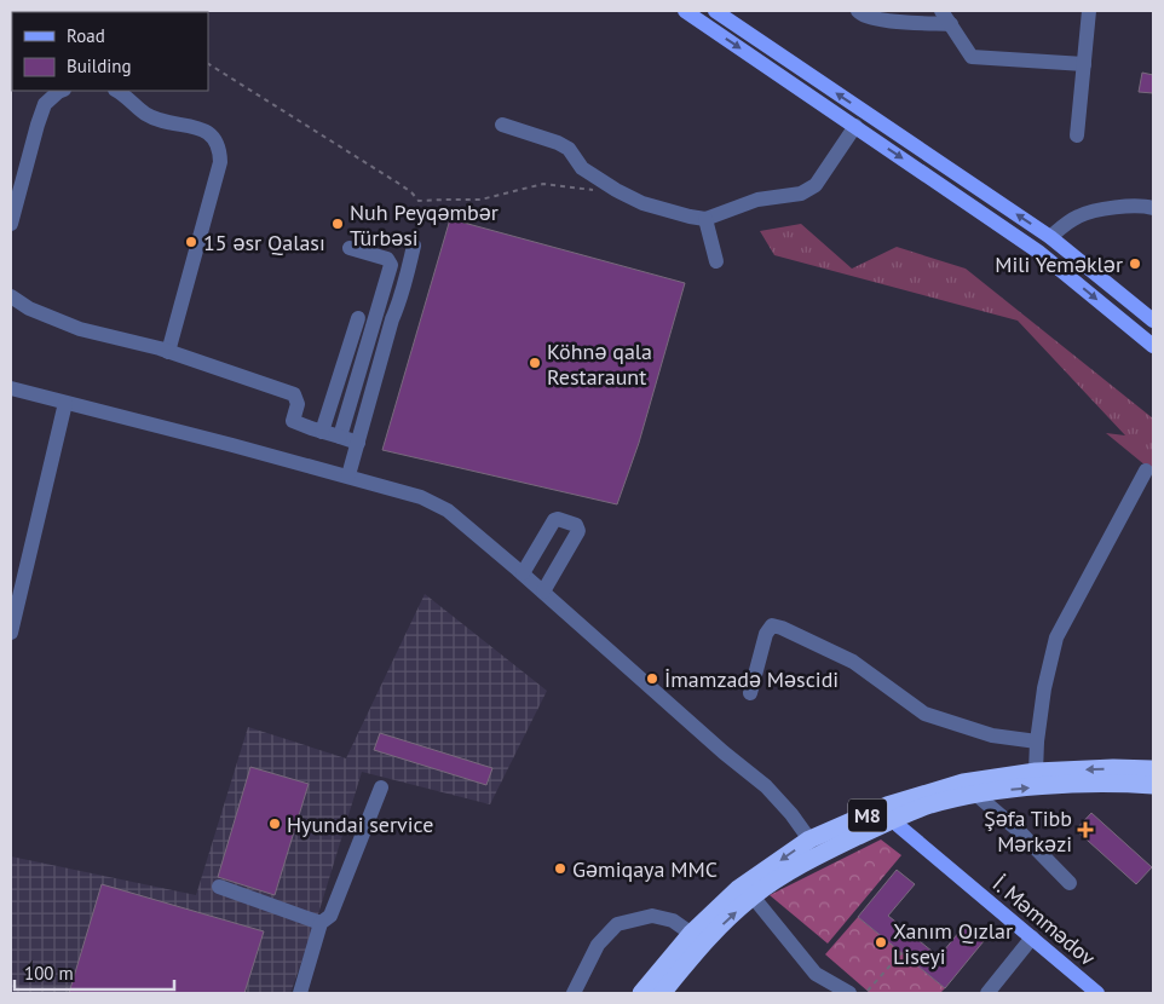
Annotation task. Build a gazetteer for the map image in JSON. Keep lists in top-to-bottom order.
{
  "streets": {
    "highway": ["M8"],
    "main road": ["İ. Məmmədov"]
  },
  "crossings": [
    ["M8", "İ. Məmmədov"]
  ],
  "places": {
    "other": [
      "Nuh Peyqəmbər Türbəsi",
      "15 əsr Qalası",
      "Mili Yeməklər",
      "Köhnə qala Restaraunt",
      "İmamzadə Məscidi",
      "Hyundai service",
      "Gəmiqaya MMC",
      "Xanım Qızlar Liseyi"
    ],
    "health": ["Şəfa Tibb Mərkəzi"]
  },
  "legend": ["Road", "Building"],
  "scale_bar": "100 m"
}
